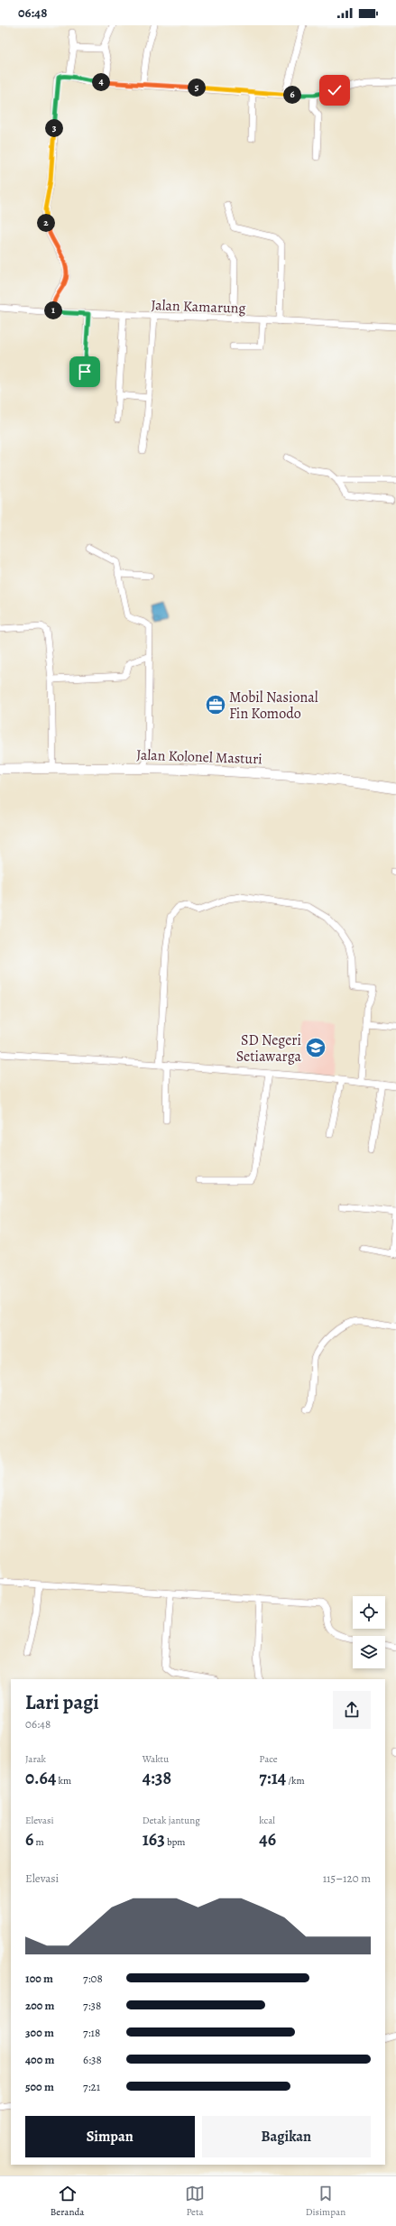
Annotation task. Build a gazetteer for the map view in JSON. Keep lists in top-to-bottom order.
{
  "streets": {
    "main road": ["Jalan Kolonel Masturi"],
    "street": ["Jalan Kamarung"]
  },
  "places": {
    "office": ["Mobil Nasional Fin Komodo"],
    "school or university": ["SD Negeri Setiawarga"]
  },
  "page": {
    "status": "06:48",
    "pins": [
      "4",
      "5",
      "6",
      "3",
      "2",
      "1"
    ],
    "heading": ["Lari pagi", "06:48"],
    "stats": [
      ["Jarak", "0.64 km"],
      ["Waktu", "4:38"],
      ["Pace", "7:14 /km"],
      ["Elevasi", "6 m"],
      ["Detak jantung", "163 bpm"],
      ["kcal", "46"]
    ],
    "chart": ["Elevasi", "115–120 m"],
    "list": [
      {
        "name": "100 m",
        "note": "7:08"
      },
      {
        "name": "200 m",
        "note": "7:38"
      },
      {
        "name": "300 m",
        "note": "7:18"
      },
      {
        "name": "400 m",
        "note": "6:38"
      },
      {
        "name": "500 m",
        "note": "7:21"
      }
    ],
    "buttons": ["Simpan", "Bagikan"],
    "tabs": ["Beranda", "Peta", "Disimpan"]
  }
}
